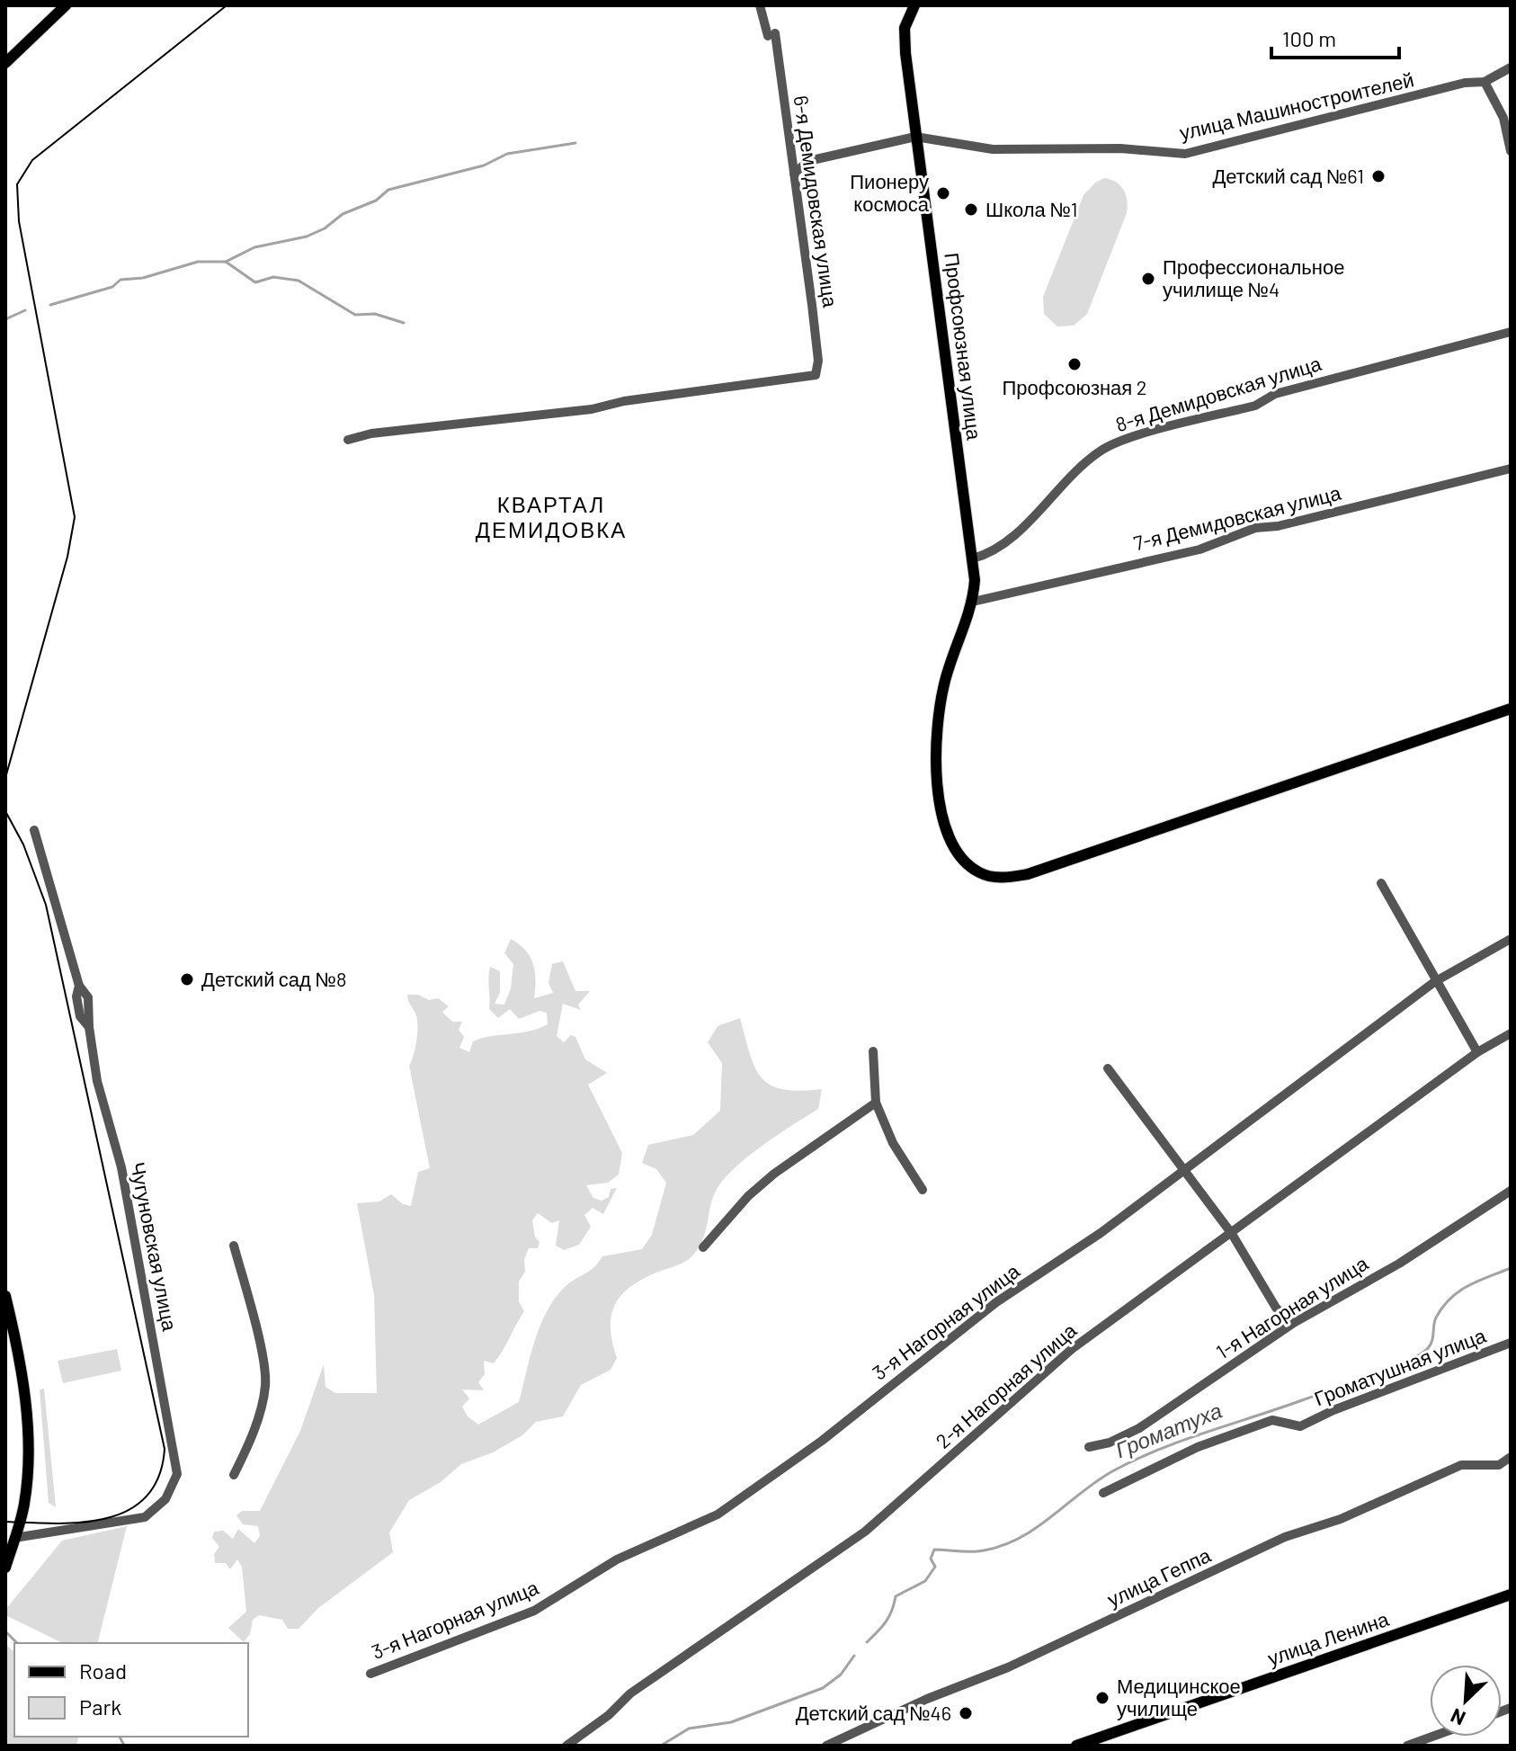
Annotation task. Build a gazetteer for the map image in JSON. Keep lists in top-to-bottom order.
{
  "streets": {
    "main road": ["Профсоюзная улица", "улица Ленина"],
    "street": [
      "улица Машиностроителей",
      "6-я Демидовская улица",
      "8-я Демидовская улица",
      "7-я Демидовская улица",
      "Чугуновская улица",
      "1-я Нагорная улица",
      "3-я Нагорная улица",
      "Громатушная улица",
      "2-я Нагорная улица",
      "улица Геппа"
    ]
  },
  "crossings": [
    ["улица Машиностроителей", "Профсоюзная улица"],
    ["Профсоюзная улица", "8-я Демидовская улица"],
    ["Профсоюзная улица", "7-я Демидовская улица"]
  ],
  "districts": ["КВАРТАЛ ДЕМИДОВКА"],
  "water": ["Громатуха"],
  "places": [
    "Детский сад №61",
    "Пионеру космоса",
    "Школа №1",
    "Профессиональное училище №4",
    "Профсоюзная 2",
    "Детский сад №8",
    "Медицинское училище",
    "Детский сад №46"
  ],
  "legend": ["Road", "Park"],
  "scale_bar": "100 m",
  "north": "bottom left"
}
